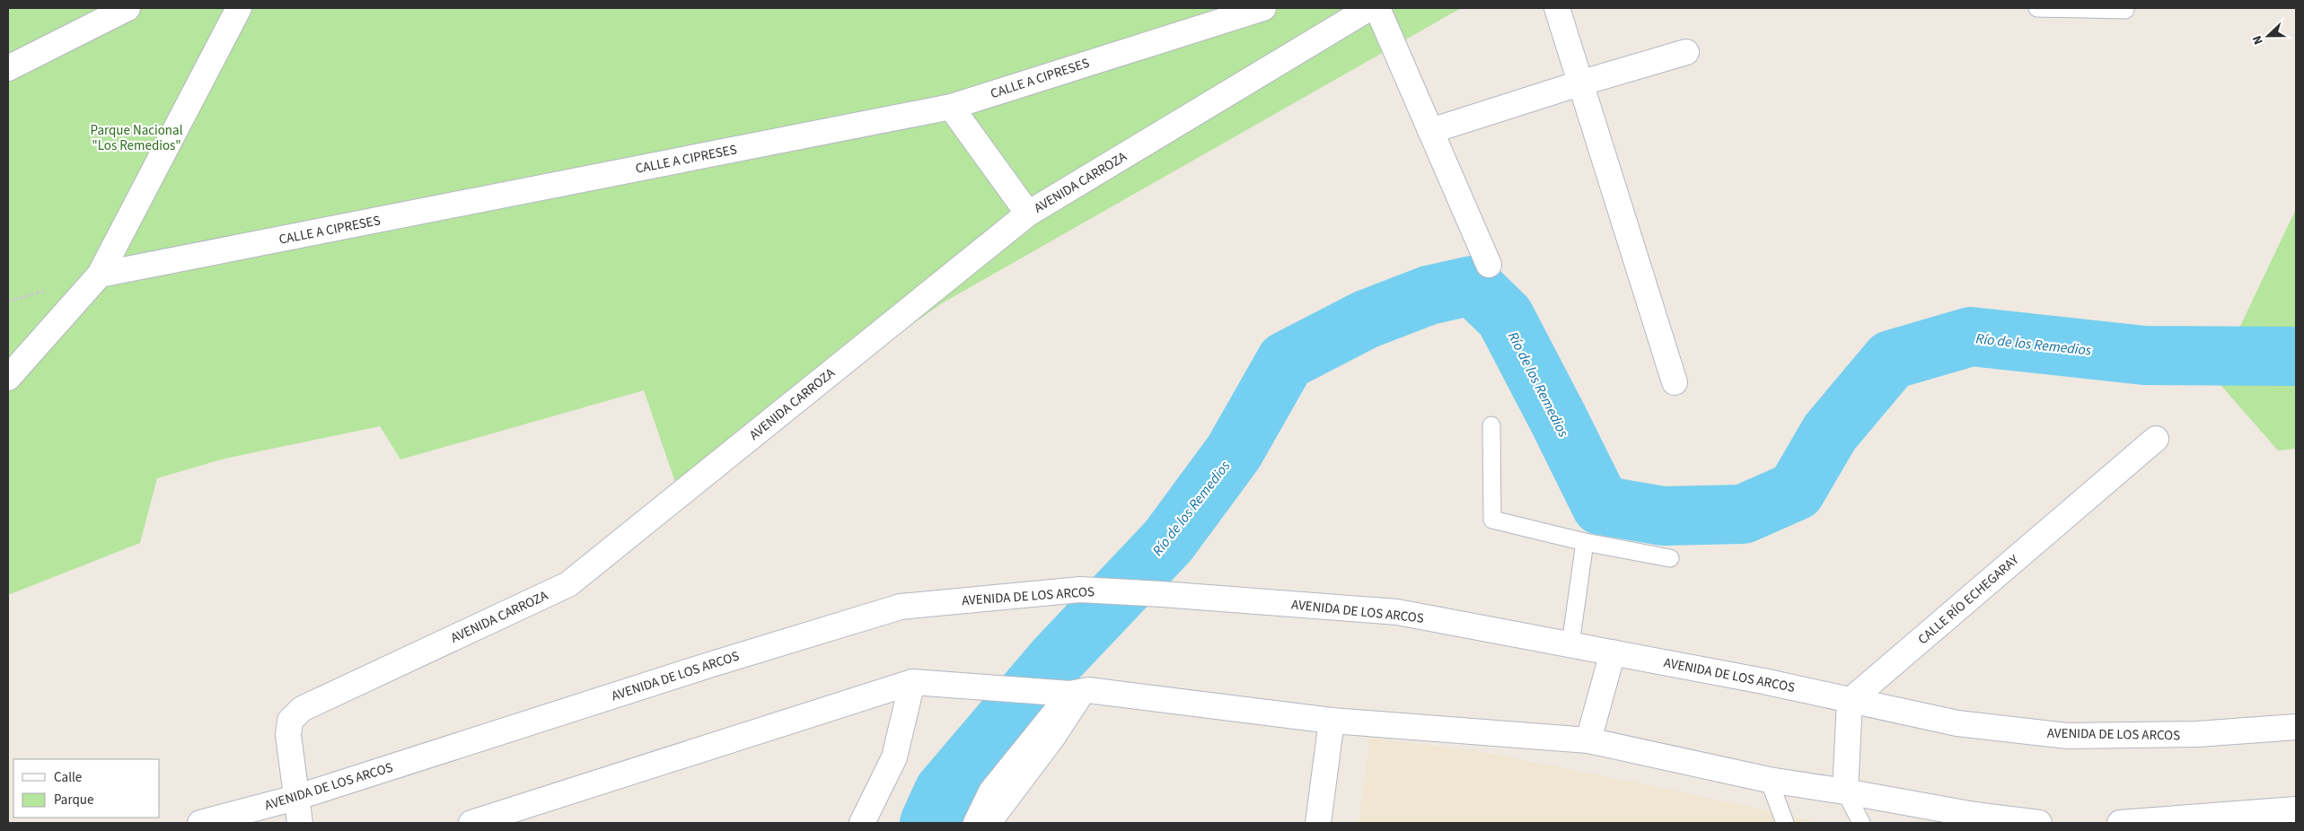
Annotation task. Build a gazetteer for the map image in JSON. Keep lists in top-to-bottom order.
{
  "streets": {
    "street": [
      "CALLE A CIPRESES",
      "AVENIDA CARROZA",
      "AVENIDA DE LOS ARCOS",
      "CALLE RÍO ECHEGARAY"
    ]
  },
  "crossings": [
    ["AVENIDA CARROZA", "AVENIDA DE LOS ARCOS"],
    ["AVENIDA DE LOS ARCOS", "CALLE RÍO ECHEGARAY"]
  ],
  "water": ["Río de los Remedios"],
  "parks": ["Parque Nacional \"Los Remedios\""],
  "legend": ["Calle", "Parque"],
  "north": "left"
}
